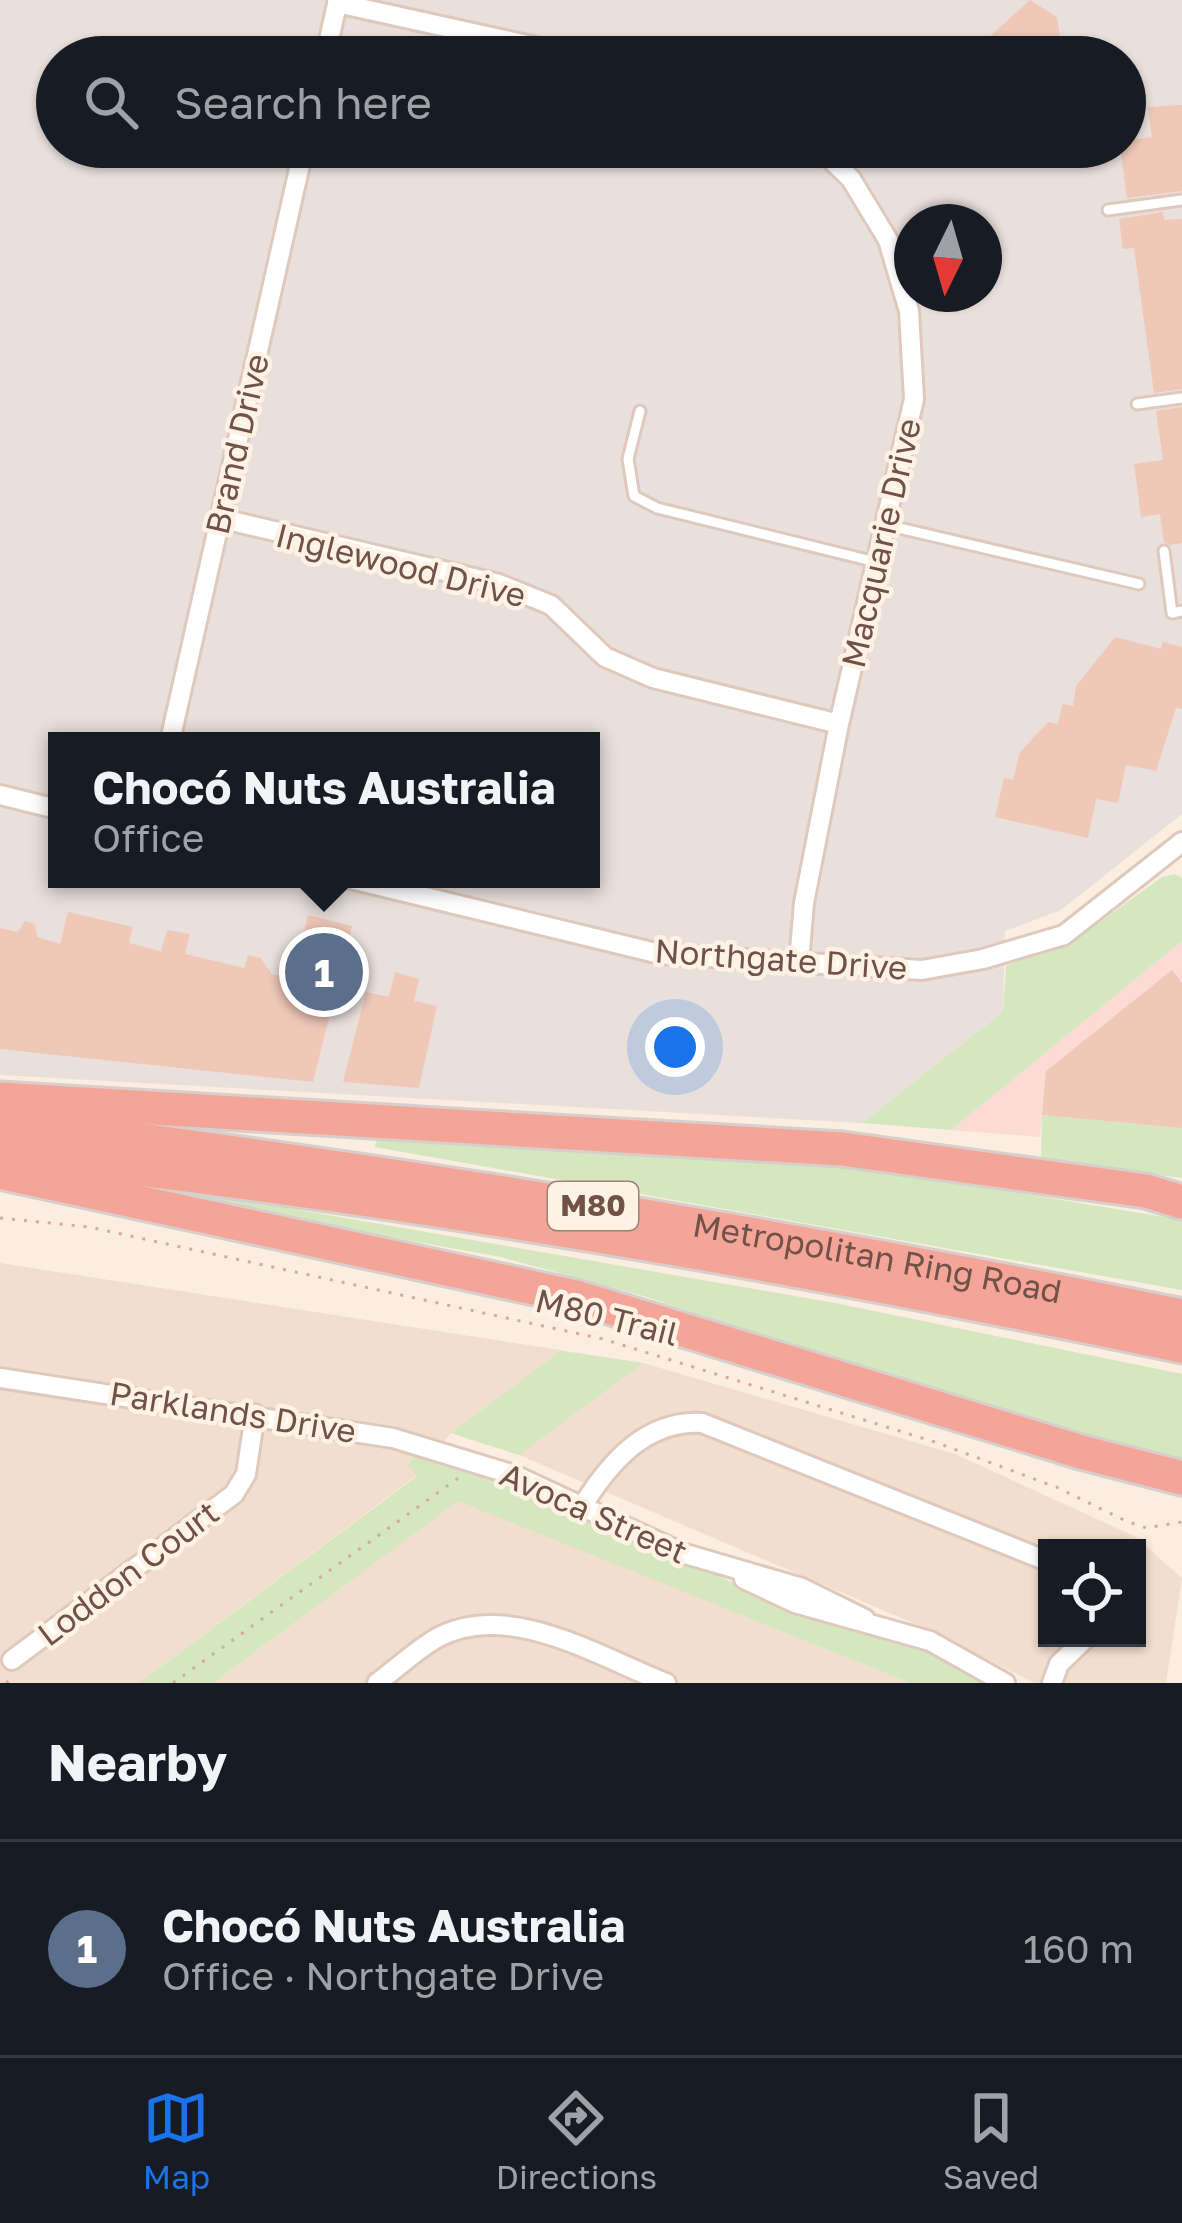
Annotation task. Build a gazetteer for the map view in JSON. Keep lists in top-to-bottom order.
{
  "streets": {
    "highway": ["M80", "Metropolitan Ring Road"],
    "street": [
      "Brand Drive",
      "Macquarie Drive",
      "Inglewood Drive",
      "Northgate Drive",
      "Parklands Drive",
      "Avoca Street",
      "Loddon Court"
    ],
    "path": ["M80 Trail"]
  },
  "crossings": [
    ["Brand Drive", "Inglewood Drive"],
    ["Macquarie Drive", "Inglewood Drive"],
    ["Macquarie Drive", "Northgate Drive"],
    ["Parklands Drive", "Avoca Street"],
    ["Parklands Drive", "Loddon Court"]
  ],
  "north": "bottom",
  "page": {
    "search": "Search here",
    "popup": ["Chocó Nuts Australia", "Office"],
    "pins": "1",
    "heading": "Nearby",
    "list": [
      {
        "mark": "1",
        "name": "Chocó Nuts Australia",
        "note": "Office · Northgate Drive",
        "value": "160 m"
      }
    ],
    "nav": ["Map", "Directions", "Saved"]
  }
}
